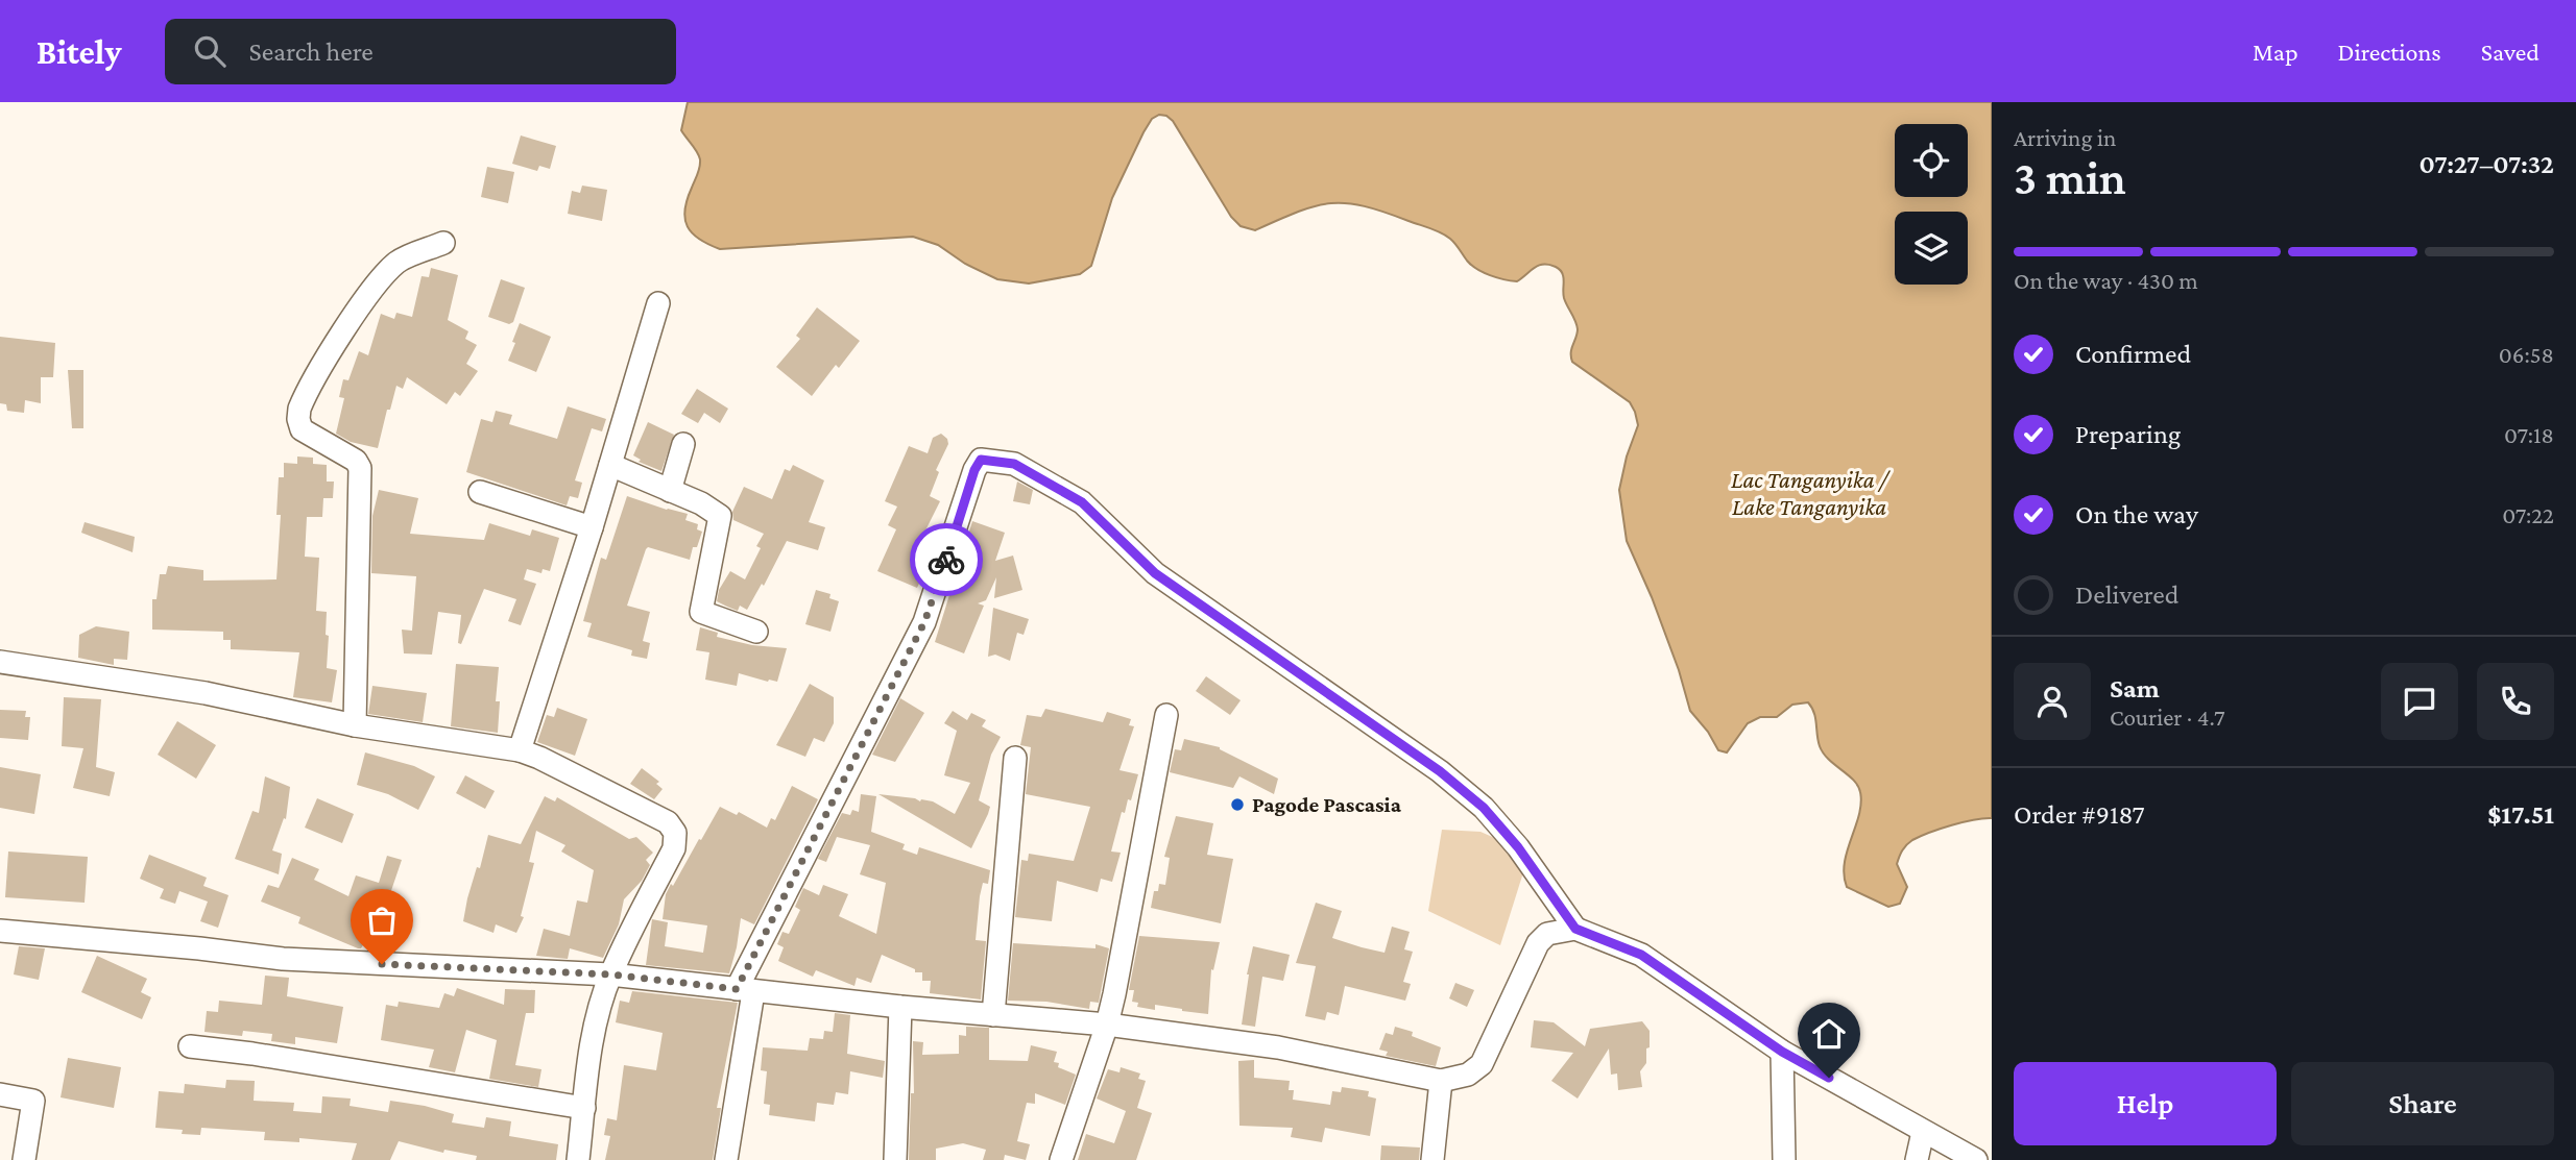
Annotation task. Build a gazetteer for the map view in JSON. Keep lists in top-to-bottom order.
{
  "water": ["Lac Tanganyika / Lake Tanganyika"],
  "places": ["Pagode Pascasia"],
  "page": {
    "header": "Bitely",
    "search": "Search here",
    "nav": ["Map", "Directions", "Saved"],
    "heading": ["3 min", "Arriving in", "07:27–07:32"],
    "panel": [
      "Sam",
      "Courier · 4.7",
      "Order #9187",
      "$17.51"
    ],
    "bar": "On the way · 430 m",
    "list": [
      ["Confirmed", "06:58"],
      ["Preparing", "07:18"],
      ["On the way", "07:22"],
      "Delivered"
    ],
    "buttons": ["Help", "Share"]
  }
}
